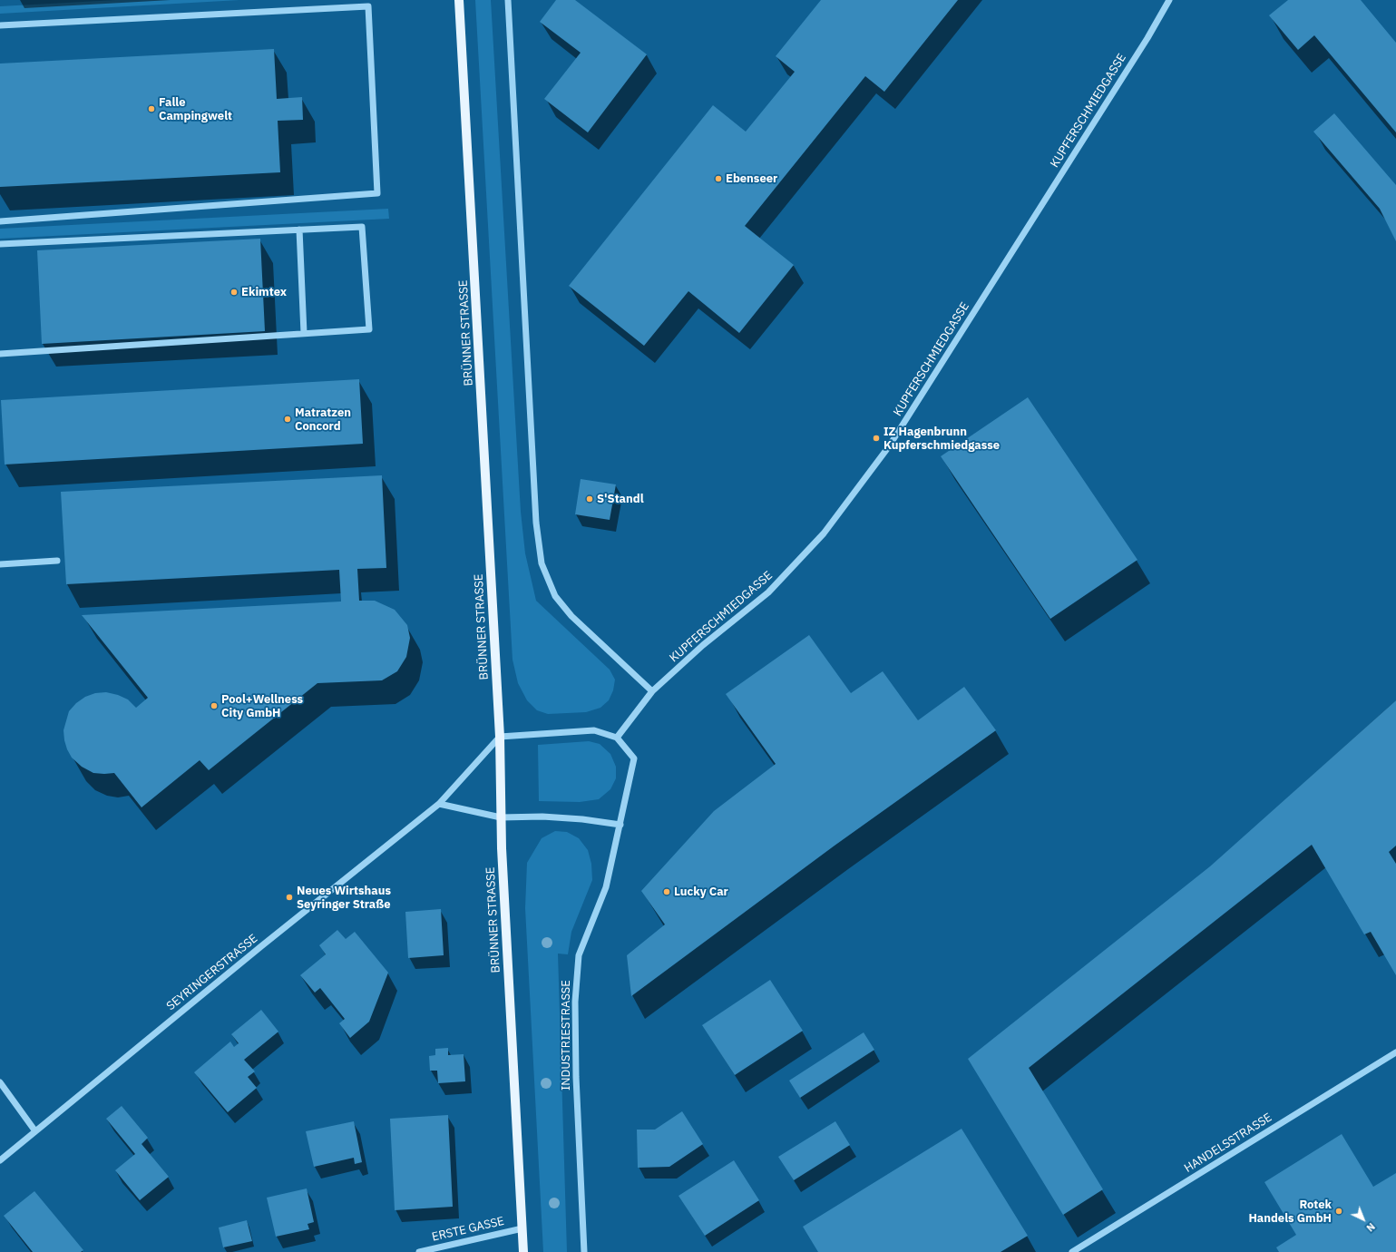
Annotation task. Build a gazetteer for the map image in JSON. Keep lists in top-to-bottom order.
{
  "streets": {
    "main road": ["BRÜNNER STRASSE"],
    "street": [
      "KUPFERSCHMIEDGASSE",
      "SEYRINGERSTRASSE",
      "INDUSTRIESTRASSE",
      "HANDELSSTRASSE",
      "ERSTE GASSE"
    ]
  },
  "crossings": [
    ["BRÜNNER STRASSE", "SEYRINGERSTRASSE"],
    ["BRÜNNER STRASSE", "ERSTE GASSE"]
  ],
  "places": [
    "Falle Campingwelt",
    "Ebenseer",
    "Ekimtex",
    "Matratzen Concord",
    "IZ Hagenbrunn Kupferschmiedgasse",
    "S'Standl",
    "Pool+Wellness City GmbH",
    "Lucky Car",
    "Neues Wirtshaus Seyringer Straße",
    "Rotek Handels GmbH"
  ],
  "north": "bottom right"
}
